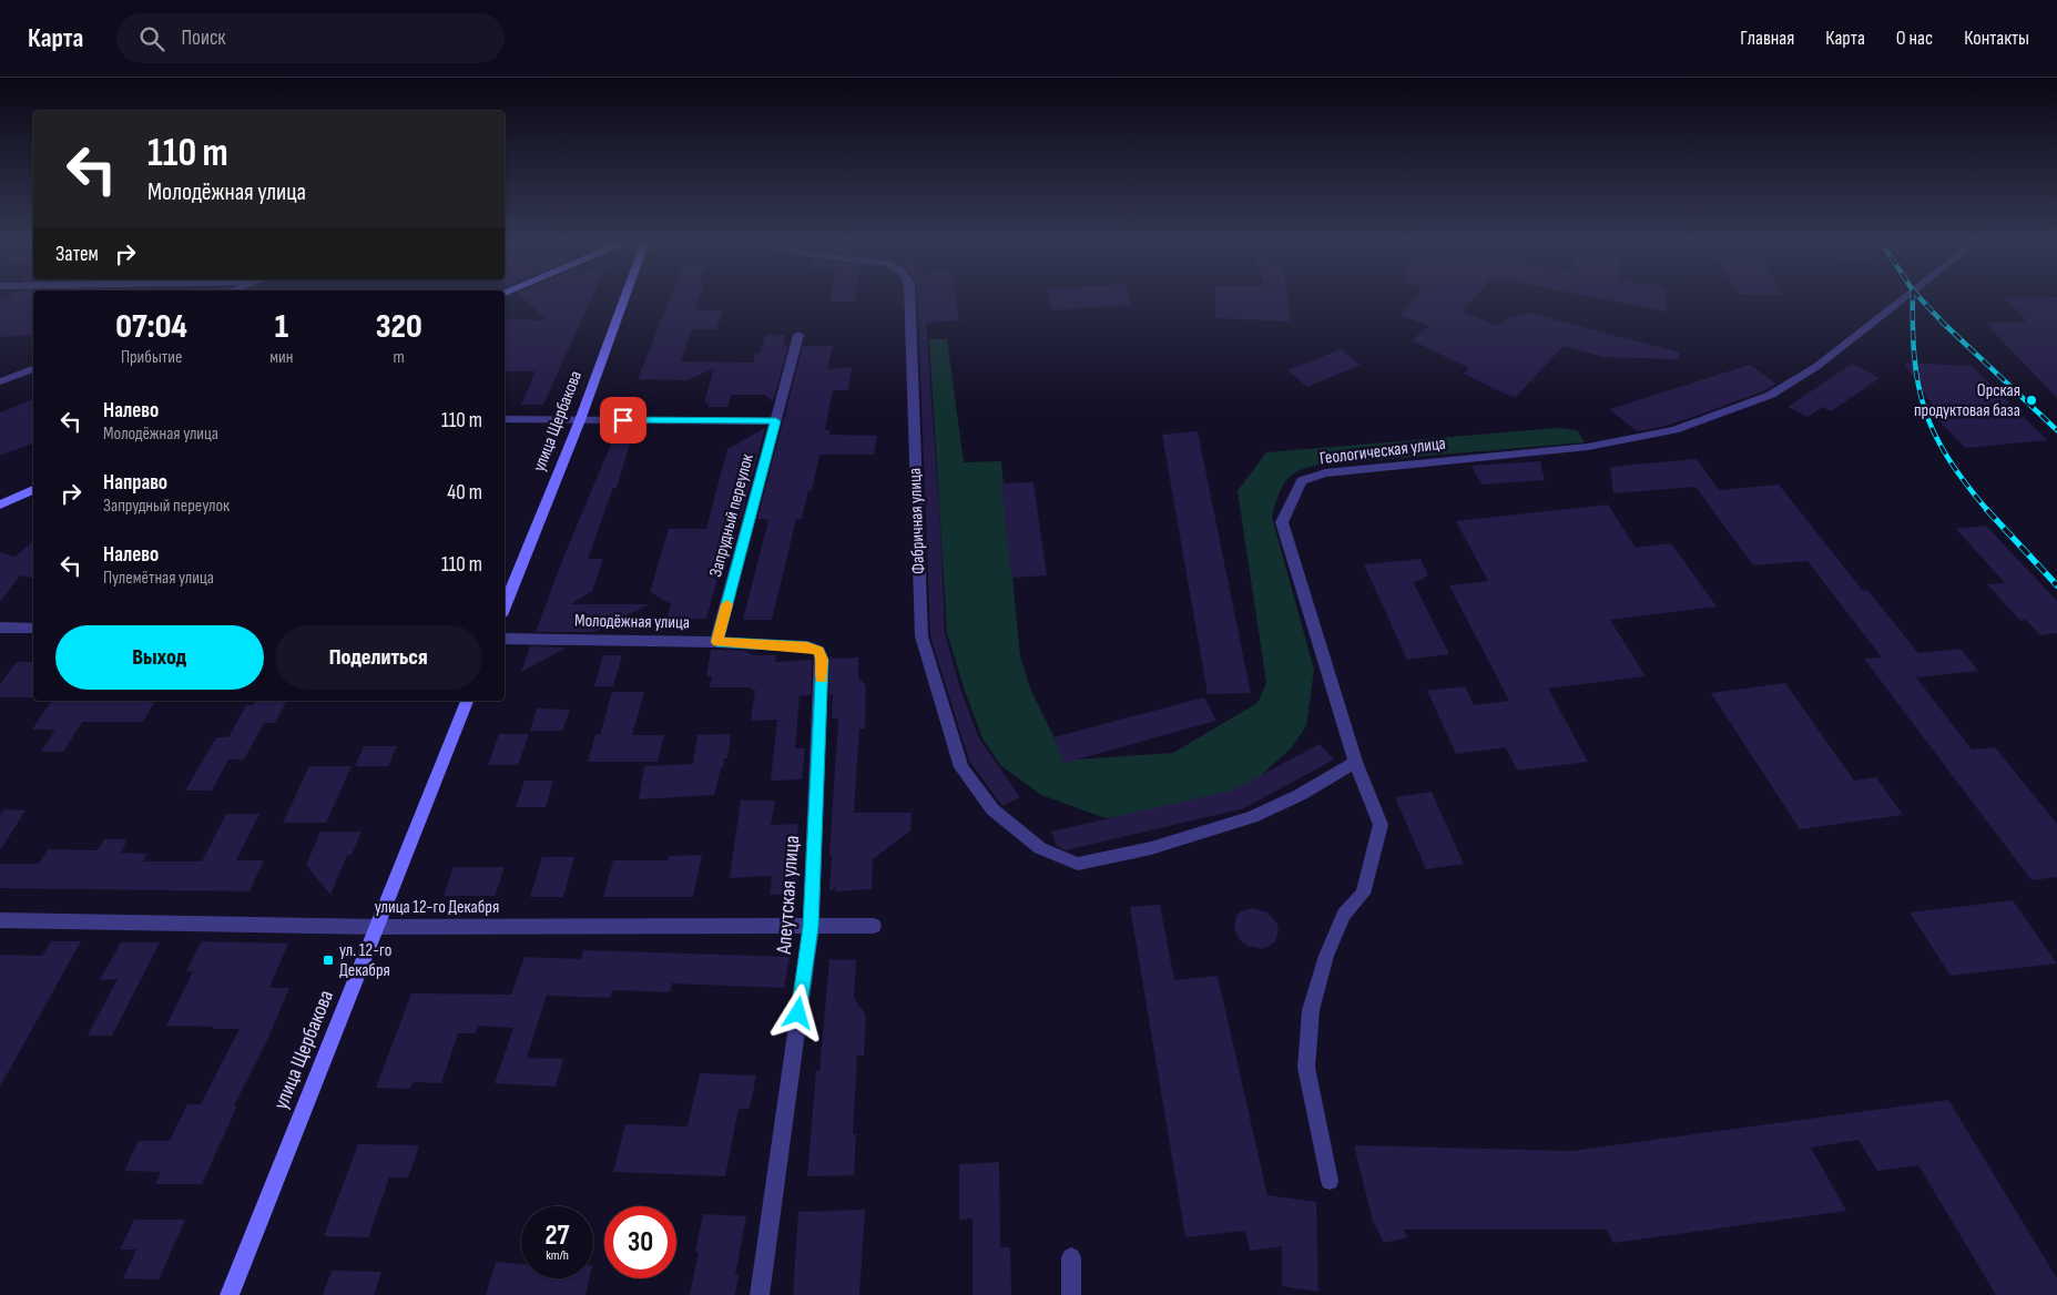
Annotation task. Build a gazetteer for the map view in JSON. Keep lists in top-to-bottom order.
{
  "streets": {
    "street": [
      "улица Щербакова",
      "Геологическая улица",
      "Запрудный переулок",
      "Фабричная улица",
      "Молодёжная улица",
      "Алеутская улица",
      "улица 12-го Декабря"
    ]
  },
  "crossings": [
    ["улица Щербакова", "улица 12-го Декабря"],
    ["Геологическая улица", "Фабричная улица"],
    ["Запрудный переулок", "Молодёжная улица"],
    ["Молодёжная улица", "Алеутская улица"],
    ["Алеутская улица", "улица 12-го Декабря"]
  ],
  "places": {
    "other": ["Орская продуктовая база"],
    "transit": ["ул. 12-го Декабря"]
  },
  "page": {
    "header": "Карта",
    "search": "Поиск",
    "nav": [
      "Главная",
      "Карта",
      "О нас",
      "Контакты"
    ],
    "turn": ["110 m", "Молодёжная улица"],
    "then": "Затем",
    "eta": [
      "07:04",
      "Прибытие",
      "1",
      "мин",
      "320",
      "m"
    ],
    "list": [
      {
        "name": "Налево",
        "note": "Молодёжная улица",
        "value": "110 m"
      },
      {
        "name": "Направо",
        "note": "Запрудный переулок",
        "value": "40 m"
      },
      {
        "name": "Налево",
        "note": "Пулемётная улица",
        "value": "110 m"
      }
    ],
    "buttons": ["Выход", "Поделиться"],
    "speed": "27 km/h",
    "limit": "30"
  }
}
